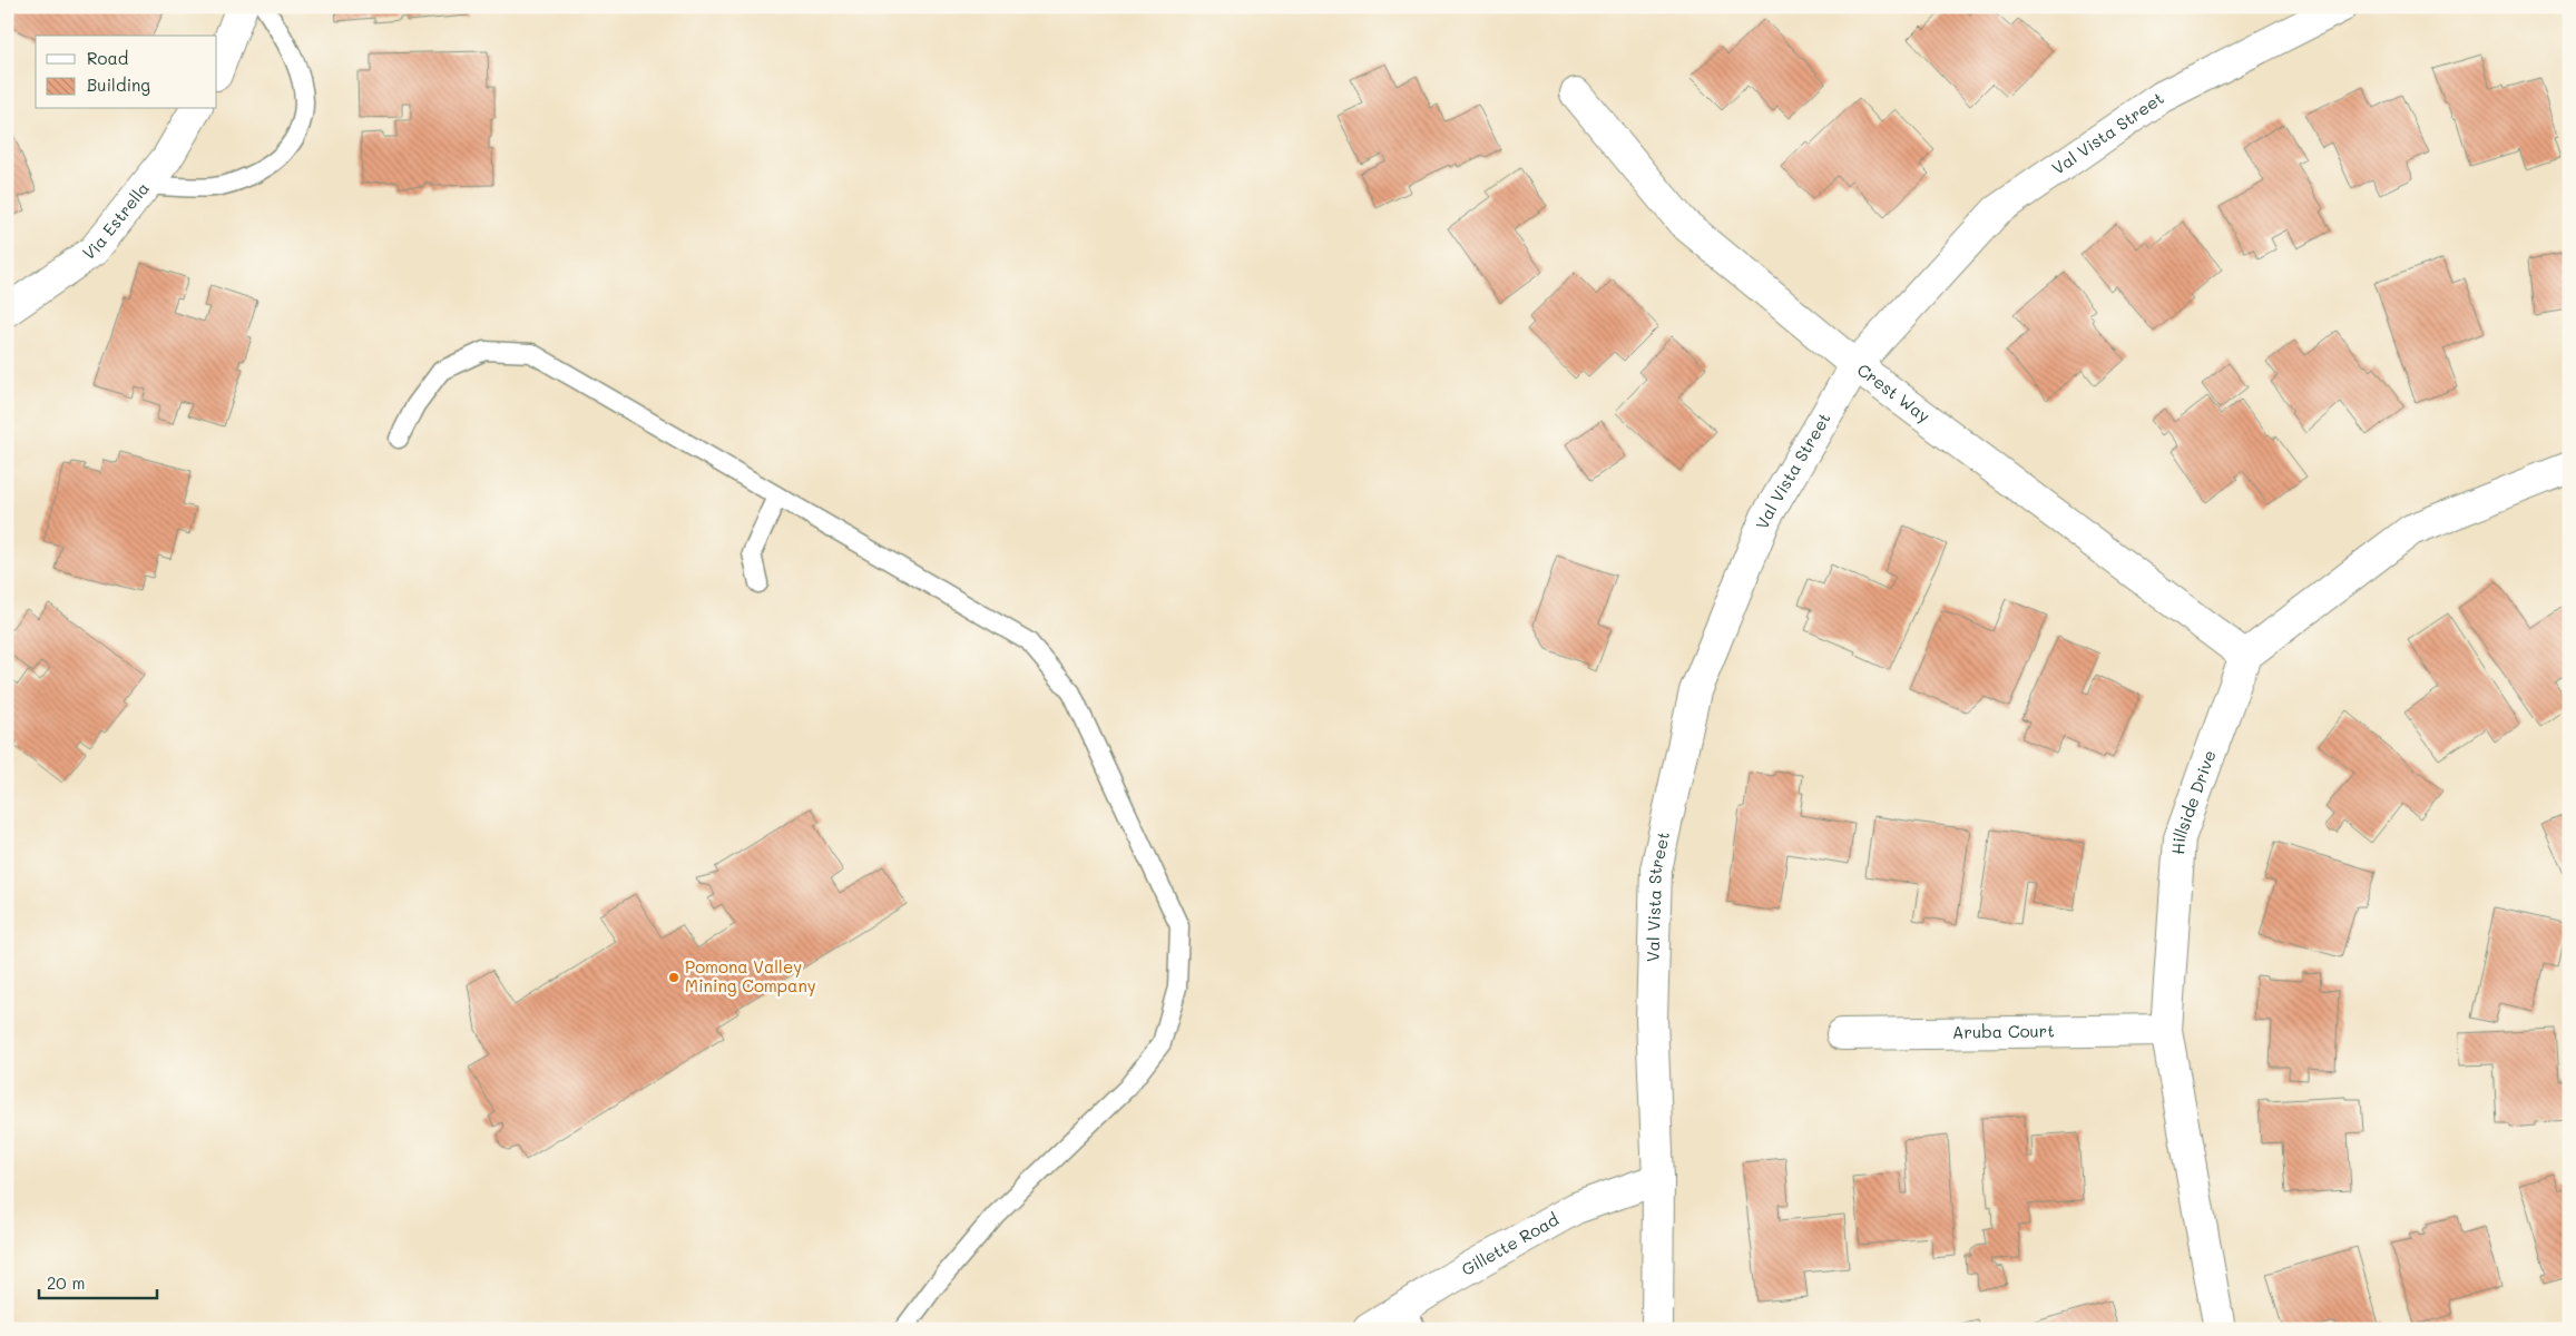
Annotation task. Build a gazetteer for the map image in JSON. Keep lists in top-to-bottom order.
{
  "streets": {
    "street": [
      "Val Vista Street",
      "Via Estrella",
      "Crest Way",
      "Hillside Drive",
      "Aruba Court",
      "Gillette Road"
    ]
  },
  "crossings": [
    ["Val Vista Street", "Crest Way"],
    ["Val Vista Street", "Gillette Road"],
    ["Crest Way", "Hillside Drive"],
    ["Hillside Drive", "Aruba Court"]
  ],
  "places": ["Pomona Valley Mining Company"],
  "legend": ["Road", "Building"],
  "scale_bar": "20 m"
}
